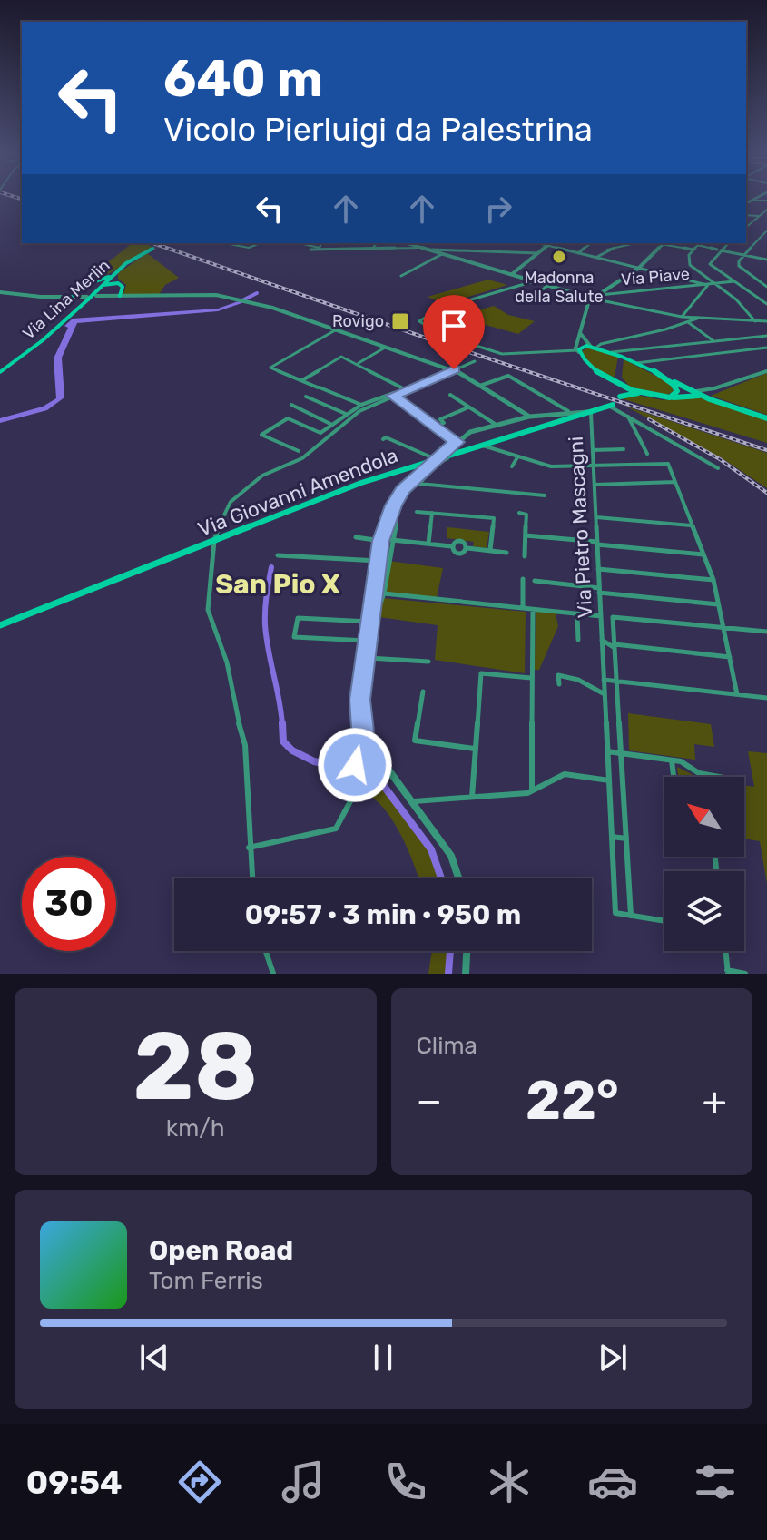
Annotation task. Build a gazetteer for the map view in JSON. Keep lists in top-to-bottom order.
{
  "streets": {
    "main road": ["Via Lina Merlin", "Via Giovanni Amendola"],
    "street": ["Via Piave", "Via Pietro Mascagni"]
  },
  "crossings": [
    ["Via Giovanni Amendola", "Via Pietro Mascagni"]
  ],
  "districts": ["San Pio X"],
  "places": {
    "other": ["Madonna della Salute"],
    "transit": ["Rovigo"]
  },
  "north": "top left",
  "page": {
    "turn": ["640 m", "Vicolo Pierluigi da Palestrina"],
    "limit": "30",
    "trip": "09:57 · 3 min · 950 m",
    "tile": [
      ["28", "km/h"],
      "Clima"
    ],
    "heat": ["−", "22°", "+"],
    "song": ["Open Road", "Tom Ferris"],
    "tabs": "09:54"
  }
}
